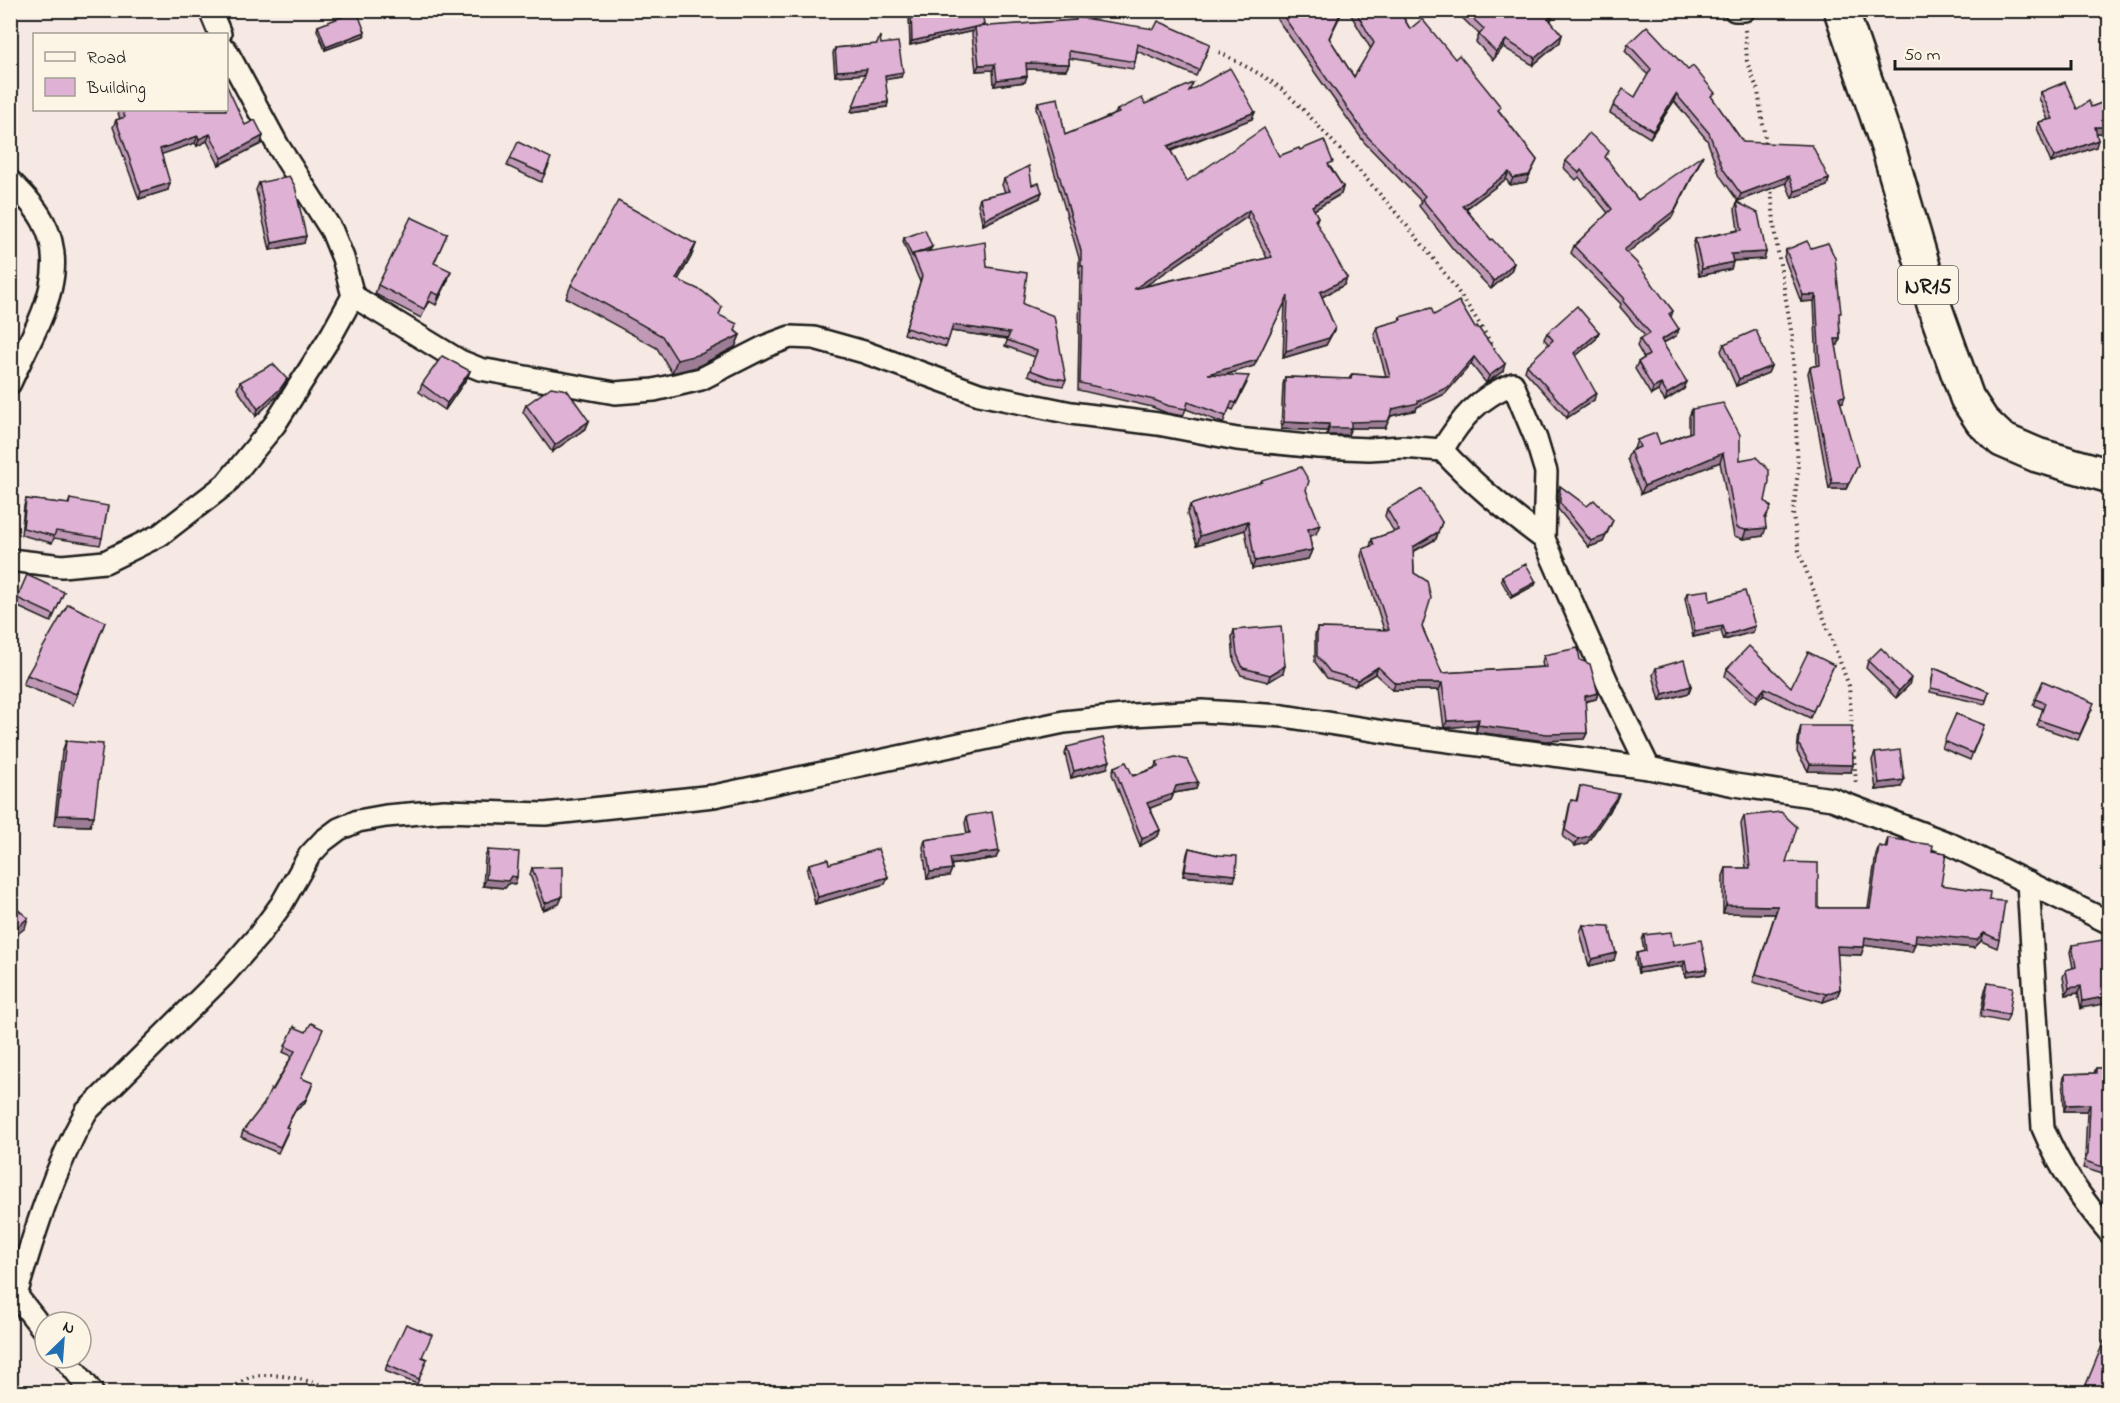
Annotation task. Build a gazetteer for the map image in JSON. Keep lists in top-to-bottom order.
{
  "streets": {
    "highway": ["NR15"]
  },
  "legend": ["Road", "Building"],
  "scale_bar": "50 m",
  "north": "top right"
}
